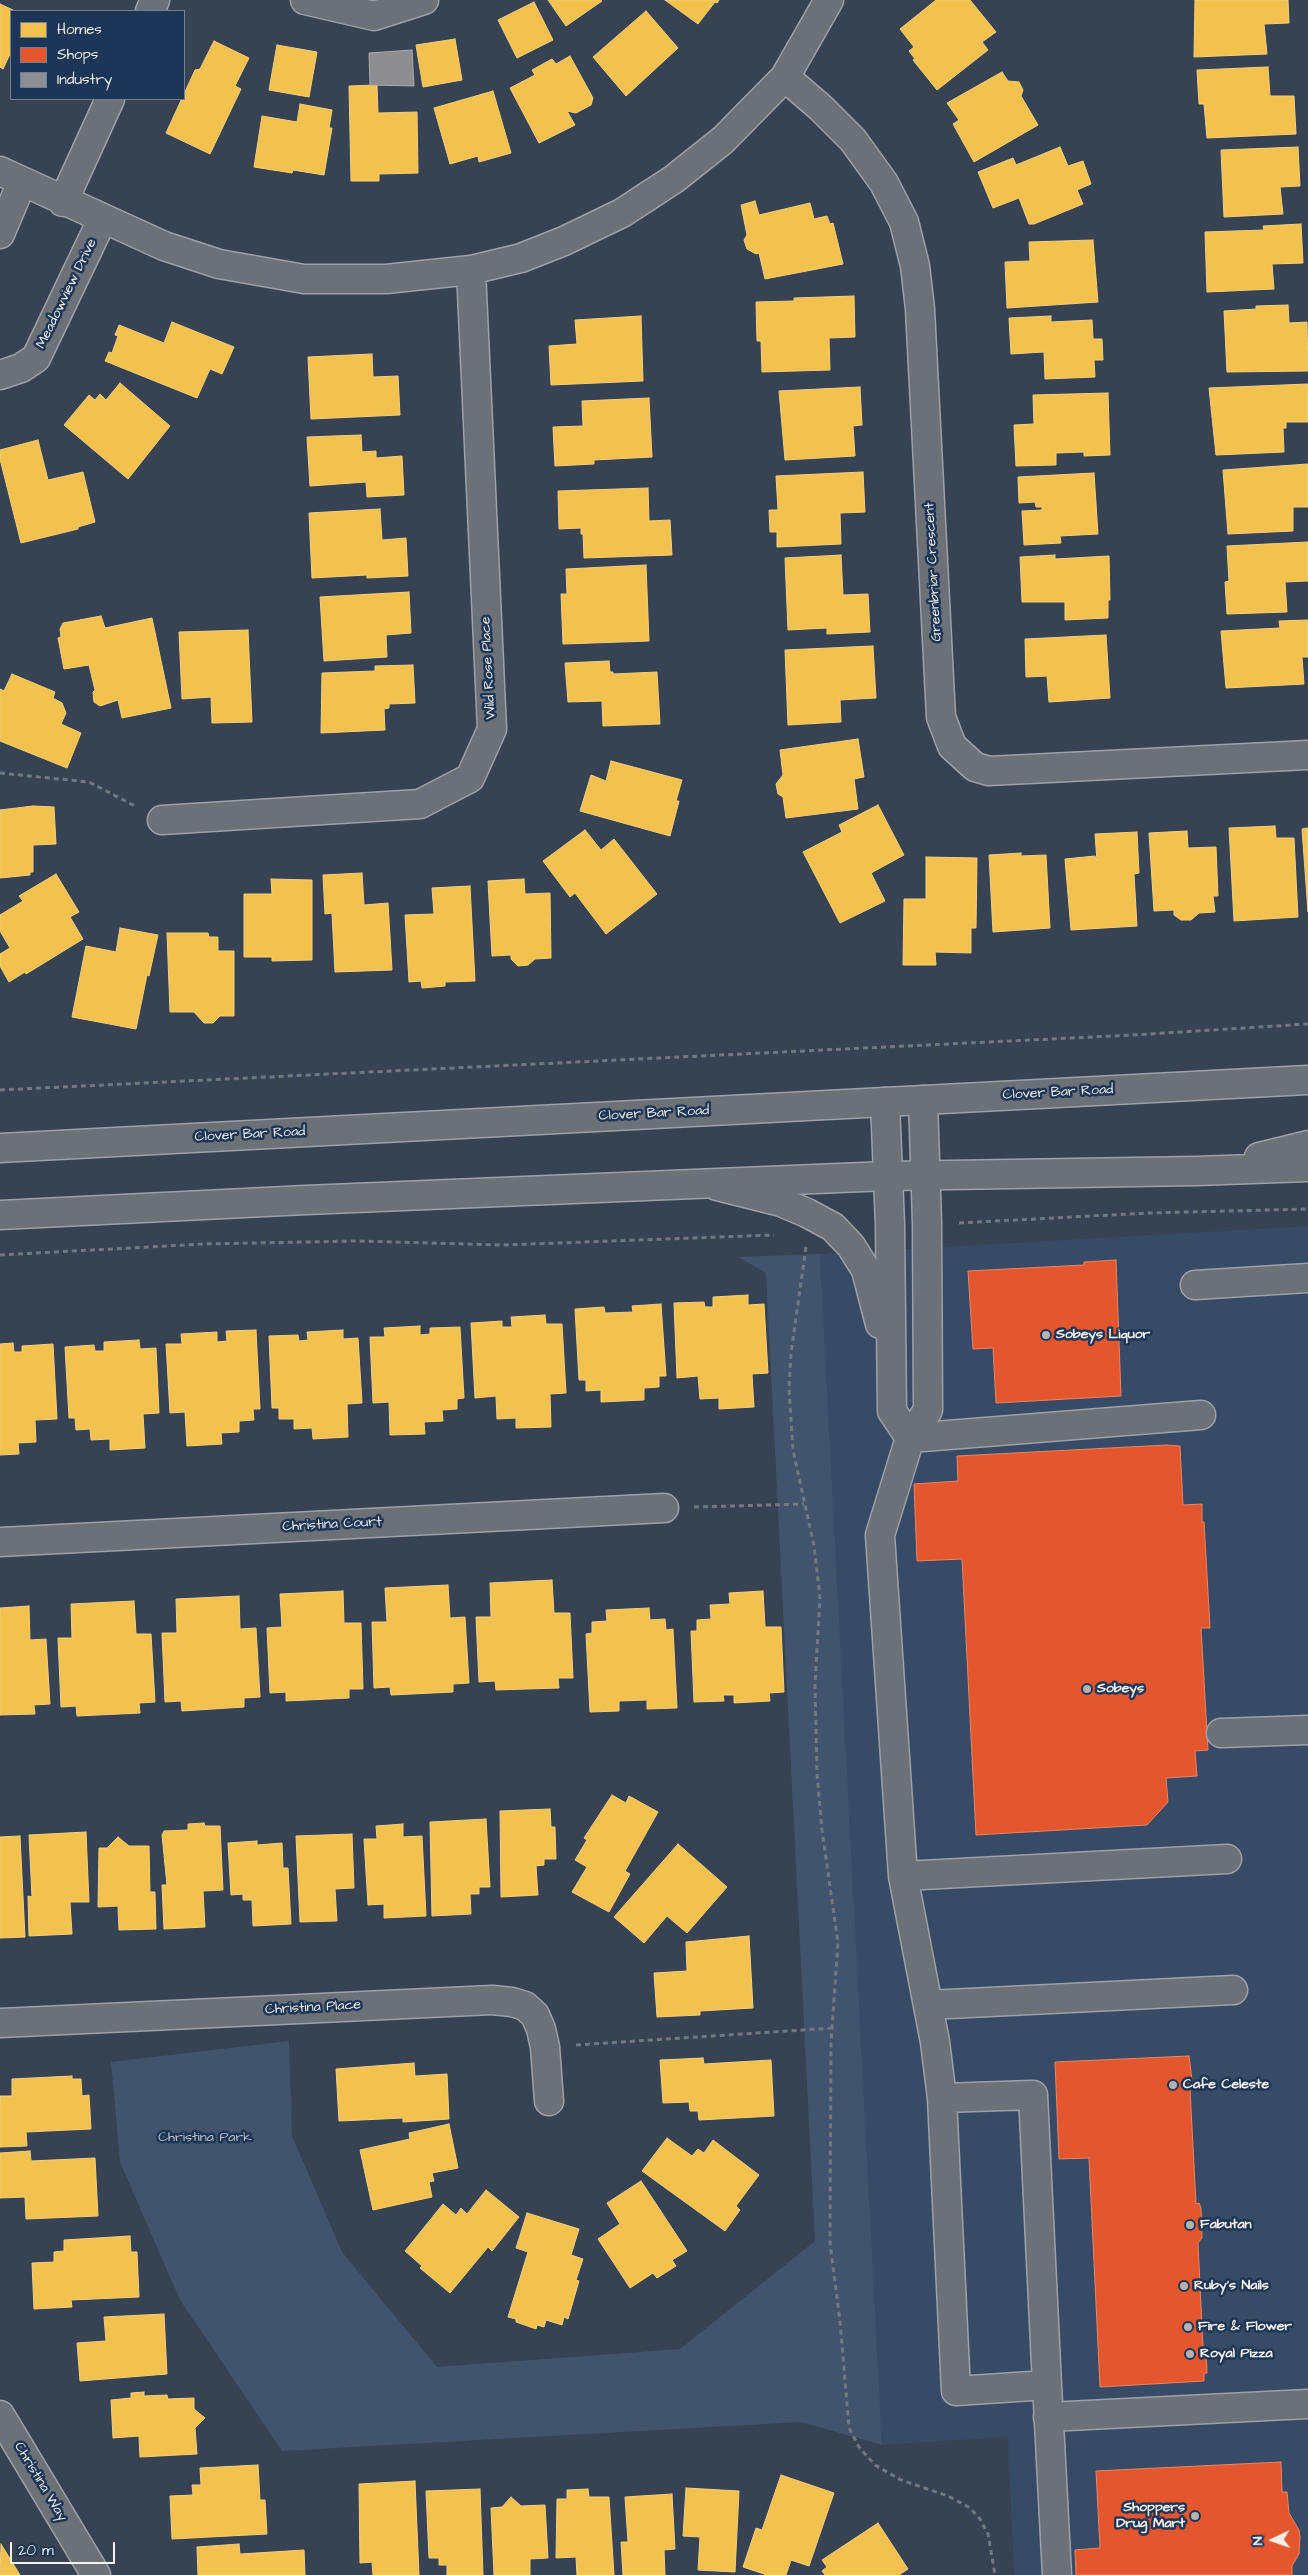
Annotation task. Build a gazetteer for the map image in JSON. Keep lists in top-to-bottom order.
{
  "streets": {
    "street": [
      "Meadowview Drive",
      "Greenbriar Crescent",
      "Wild Rose Place",
      "Clover Bar Road",
      "Christina Court",
      "Christina Place",
      "Christina Way"
    ]
  },
  "parks": ["Christina Park"],
  "places": [
    "Sobeys Liquor",
    "Sobeys",
    "Cafe Celeste",
    "Fabutan",
    "Ruby's Nails",
    "Fire & Flower",
    "Royal Pizza",
    "Shoppers Drug Mart"
  ],
  "legend": ["Homes", "Shops", "Industry"],
  "scale_bar": "20 m",
  "north": "left"
}
